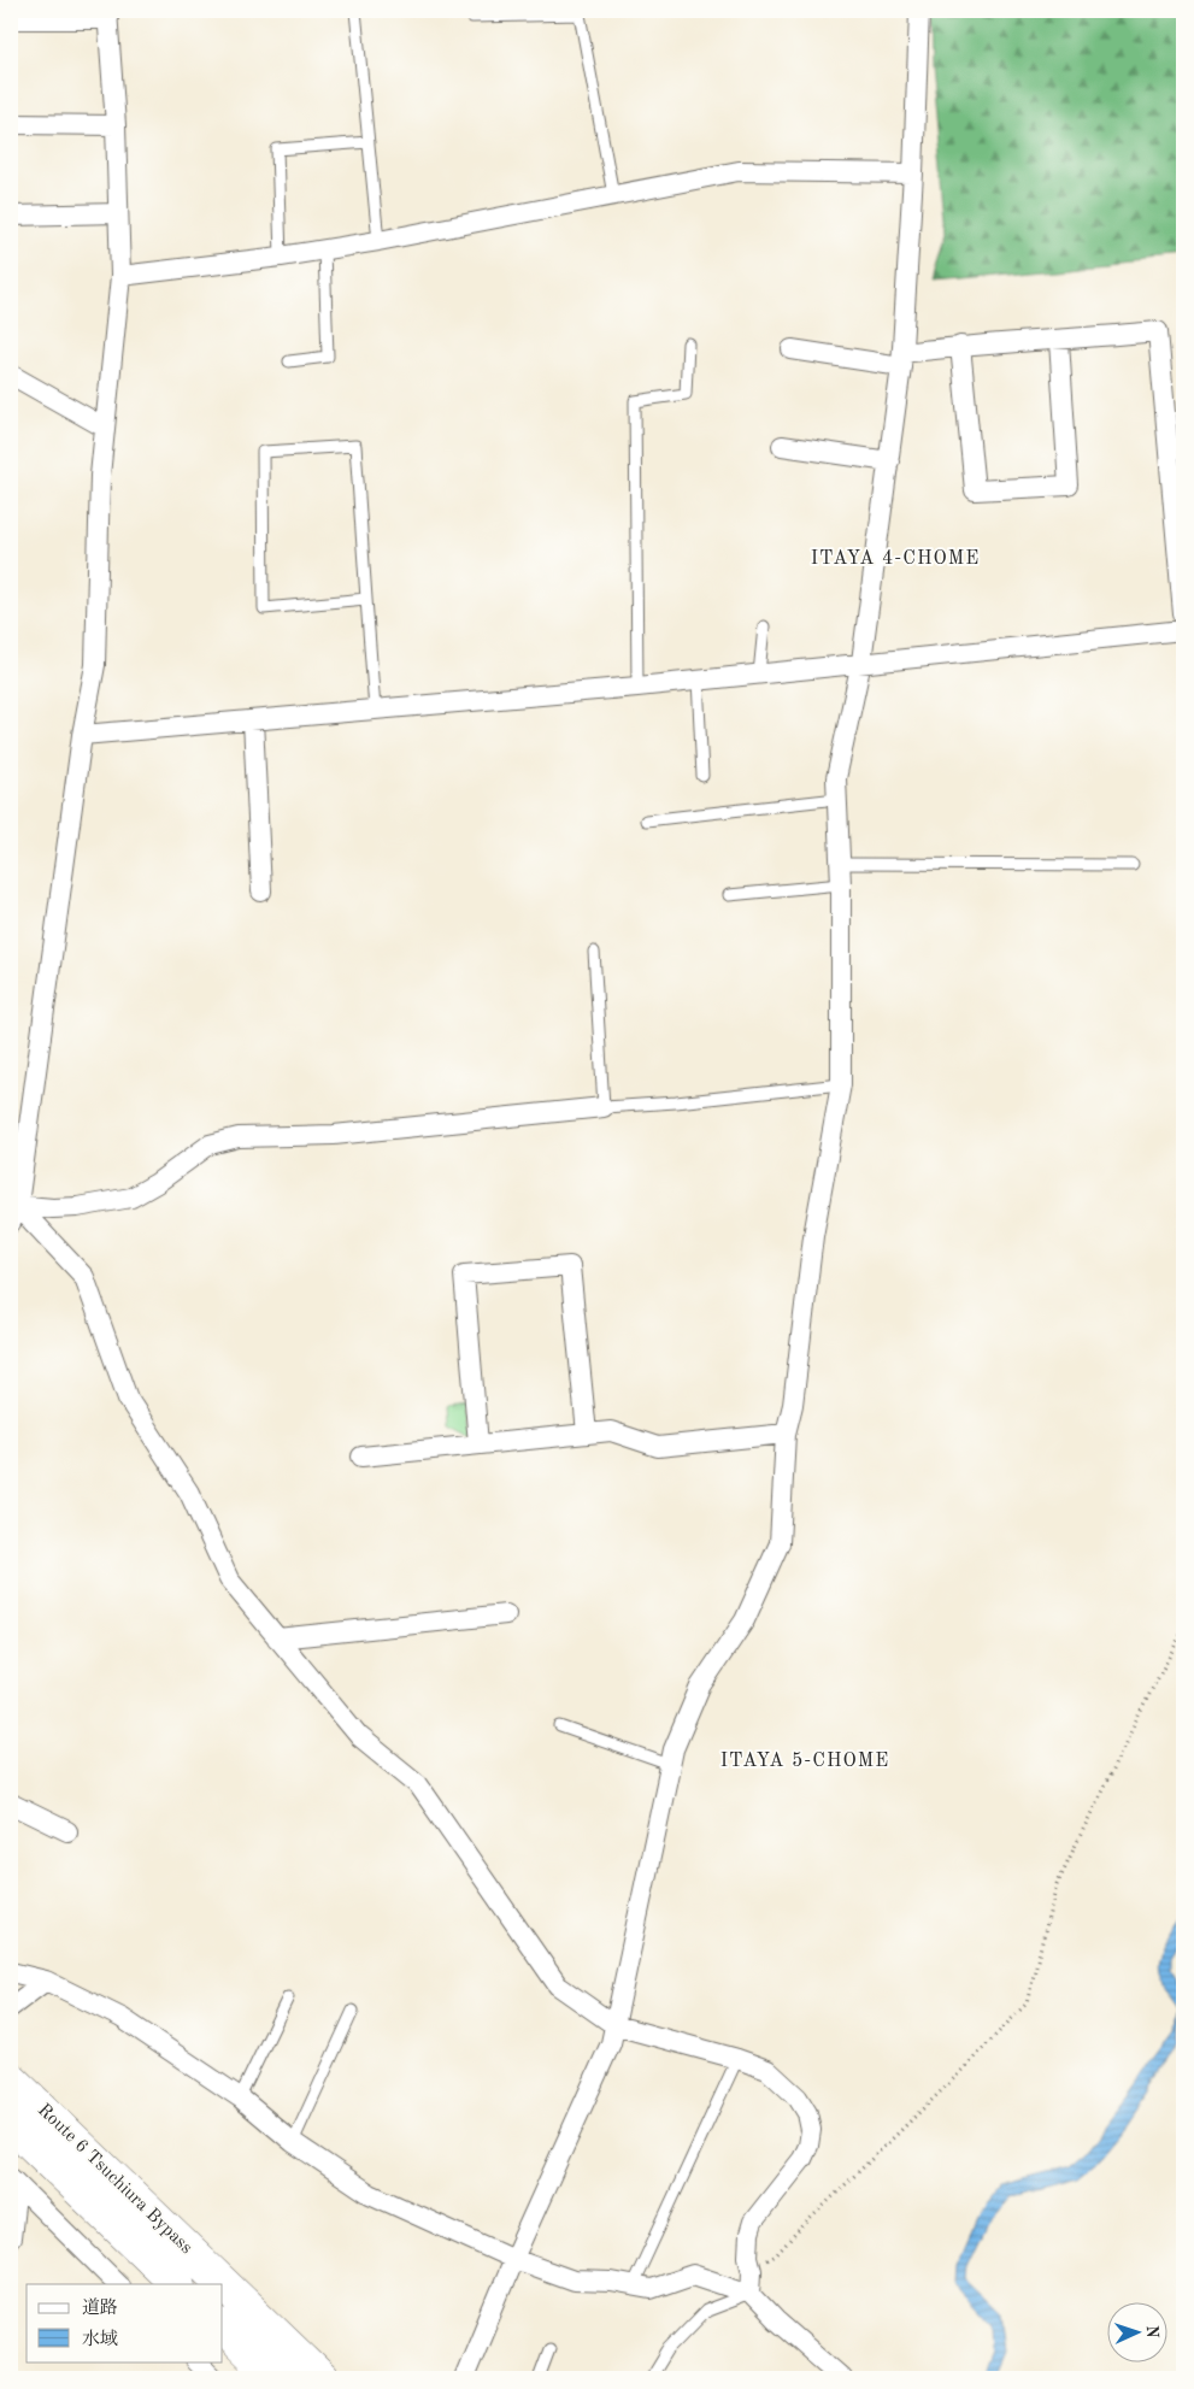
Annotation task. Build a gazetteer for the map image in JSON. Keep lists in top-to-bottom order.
{
  "streets": {
    "highway": ["Route 6 Tsuchiura Bypass"]
  },
  "districts": ["ITAYA 4-CHOME", "ITAYA 5-CHOME"],
  "legend": ["道路", "水域"],
  "north": "right"
}
